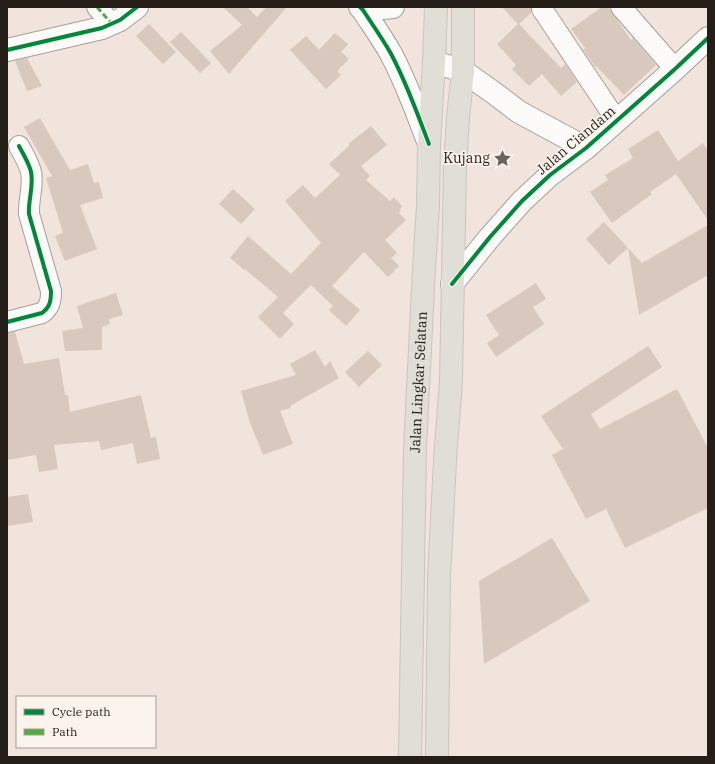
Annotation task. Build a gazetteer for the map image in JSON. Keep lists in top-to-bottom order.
{
  "streets": {
    "main road": ["Jalan Lingkar Selatan"],
    "street": ["Jalan Ciandam"]
  },
  "crossings": [
    ["Jalan Ciandam", "Jalan Lingkar Selatan"]
  ],
  "places": {
    "place": ["Kujang"]
  },
  "legend": ["Cycle path", "Path"]
}
